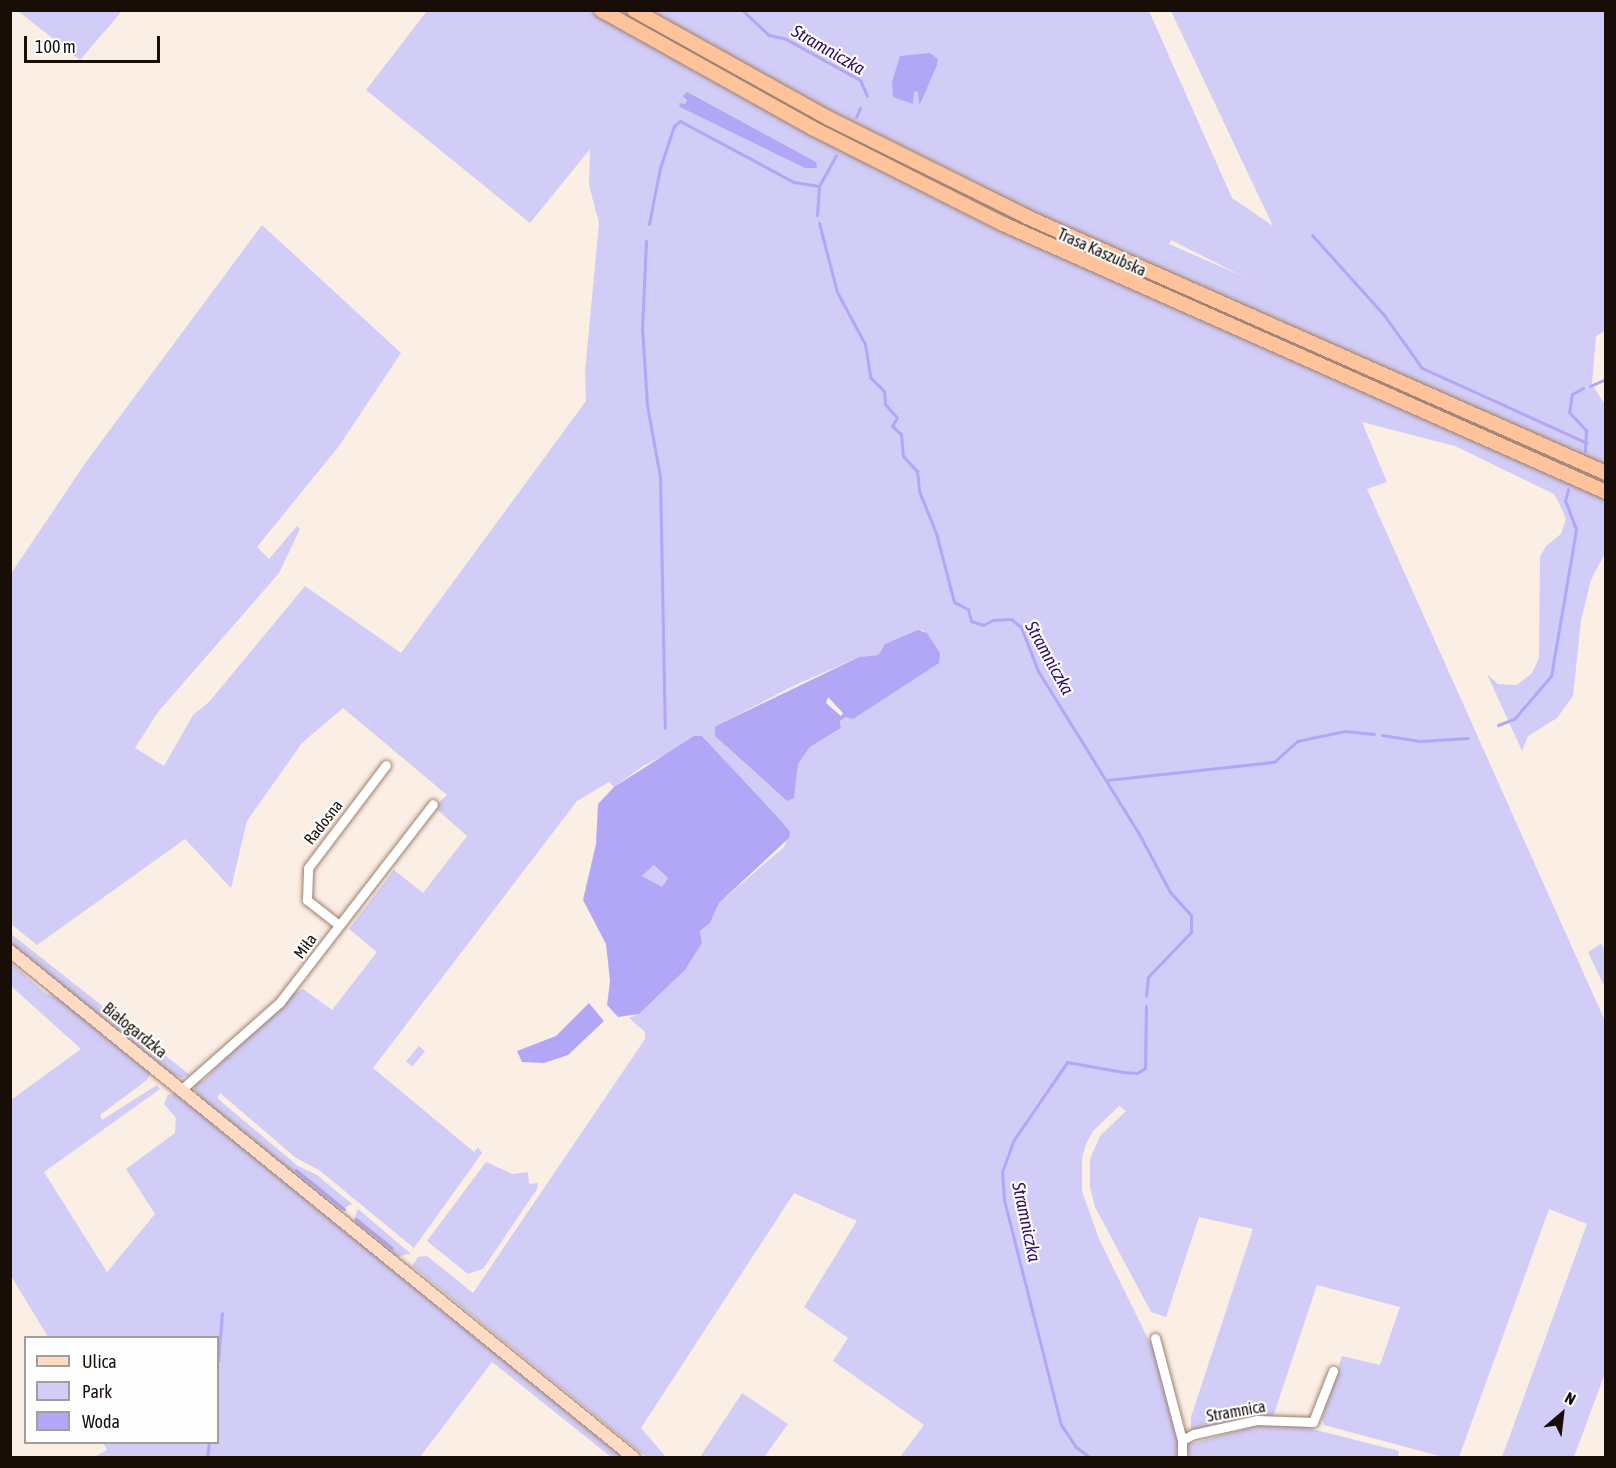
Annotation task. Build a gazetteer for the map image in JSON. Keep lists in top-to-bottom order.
{
  "streets": {
    "highway": ["Trasa Kaszubska"],
    "main road": ["Białogardzka"],
    "street": ["Radosna", "Miła", "Stramnica"]
  },
  "crossings": [
    ["Radosna", "Miła"],
    ["Miła", "Białogardzka"]
  ],
  "water": ["Stramniczka"],
  "legend": ["Ulica", "Park", "Woda"],
  "scale_bar": "100 m",
  "north": "top right"
}
